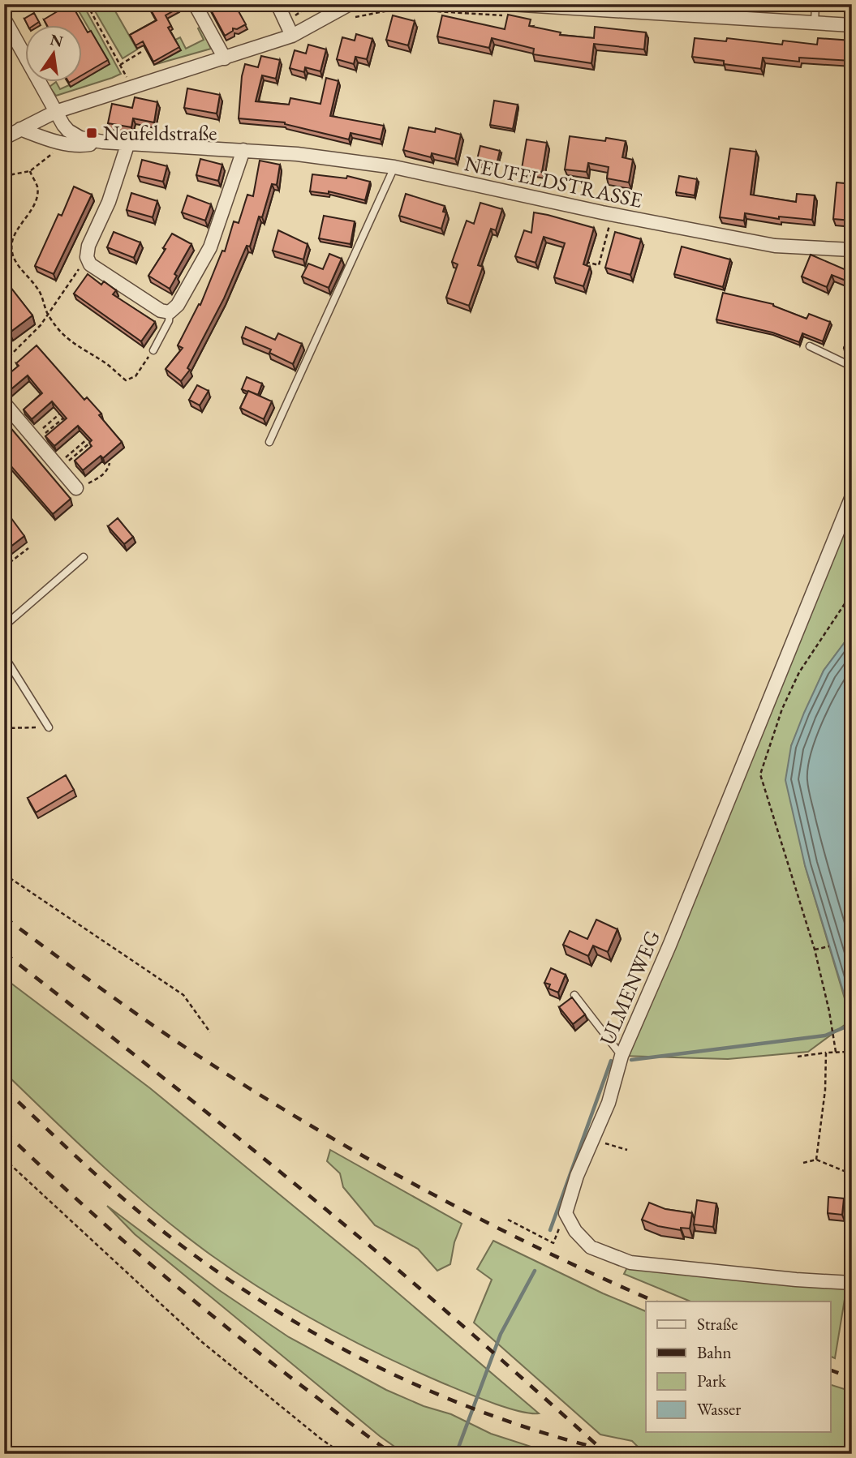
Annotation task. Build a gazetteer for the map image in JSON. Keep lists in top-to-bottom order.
{
  "streets": {
    "street": ["NEUFELDSTRASSE", "ULMENWEG"]
  },
  "places": {
    "transit": ["Neufeldstraße"]
  },
  "legend": [
    "Straße",
    "Bahn",
    "Park",
    "Wasser"
  ],
  "north": "top"
}
